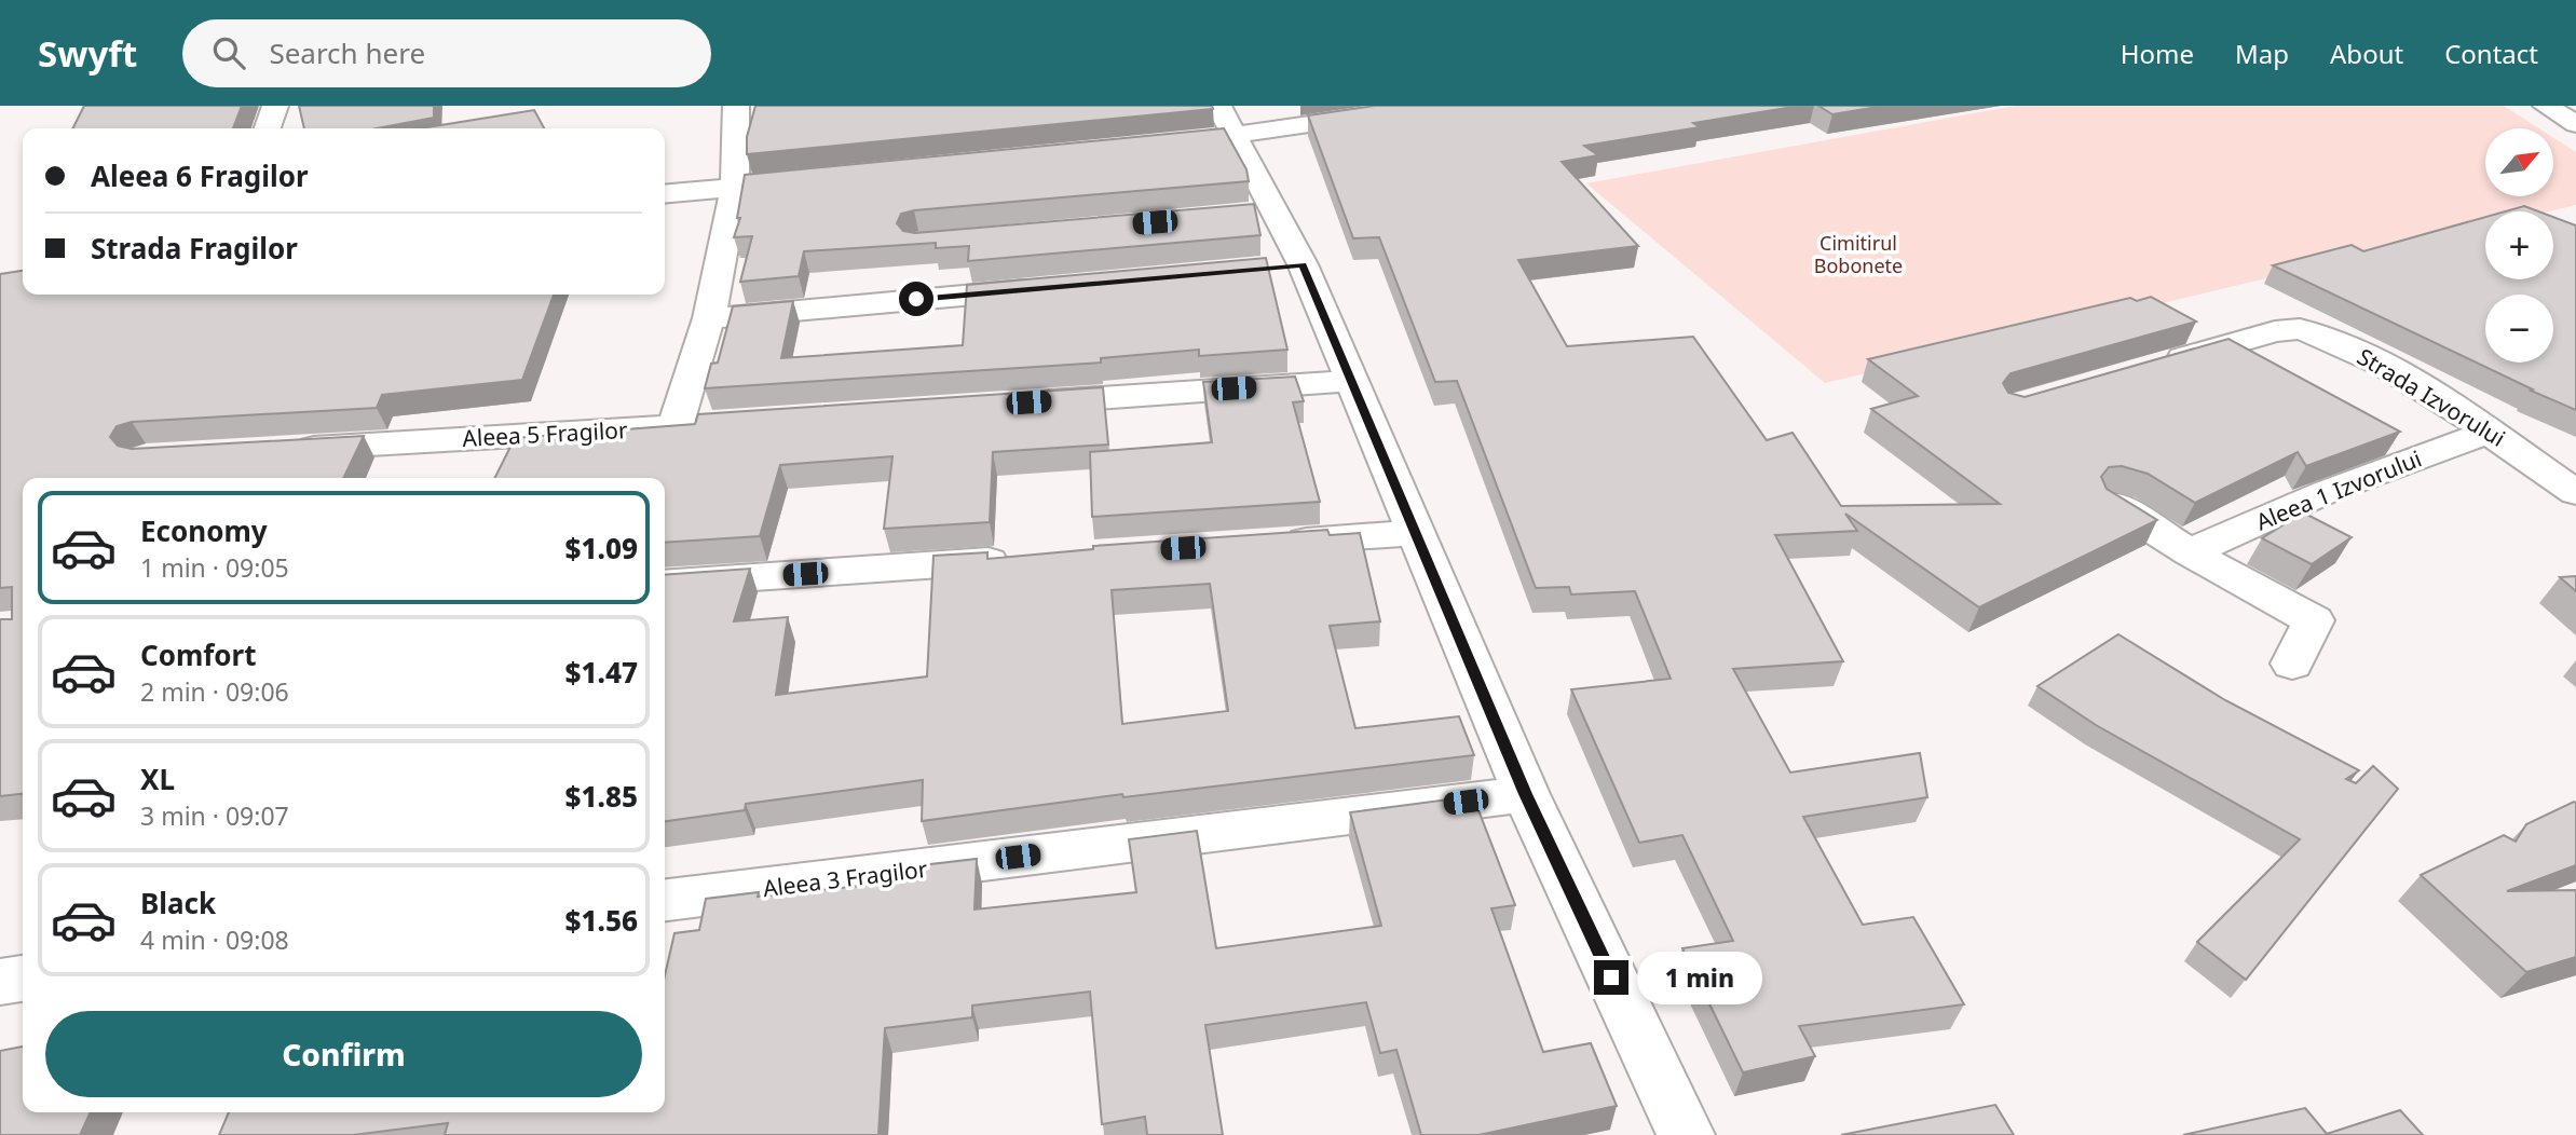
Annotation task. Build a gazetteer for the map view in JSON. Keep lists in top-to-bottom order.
{
  "streets": {
    "street": [
      "Strada Izvorului",
      "Aleea 5 Fragilor",
      "Aleea 1 Izvorului",
      "Aleea 3 Fragilor"
    ]
  },
  "crossings": [
    ["Strada Izvorului", "Aleea 1 Izvorului"]
  ],
  "parks": ["Cimitirul Bobonete"],
  "north": "top right",
  "page": {
    "header": "Swyft",
    "search": "Search here",
    "nav": [
      "Home",
      "Map",
      "About",
      "Contact"
    ],
    "map_buttons": ["+", "−"],
    "banner": ["Aleea 6 Fragilor", "Strada Fragilor"],
    "list": [
      {
        "name": "Economy",
        "note": "1 min · 09:05",
        "value": "$1.09"
      },
      {
        "name": "Comfort",
        "note": "2 min · 09:06",
        "value": "$1.47"
      },
      {
        "name": "XL",
        "note": "3 min · 09:07",
        "value": "$1.85"
      },
      {
        "name": "Black",
        "note": "4 min · 09:08",
        "value": "$1.56"
      }
    ],
    "bubble": "1 min",
    "buttons": "Confirm"
  }
}
